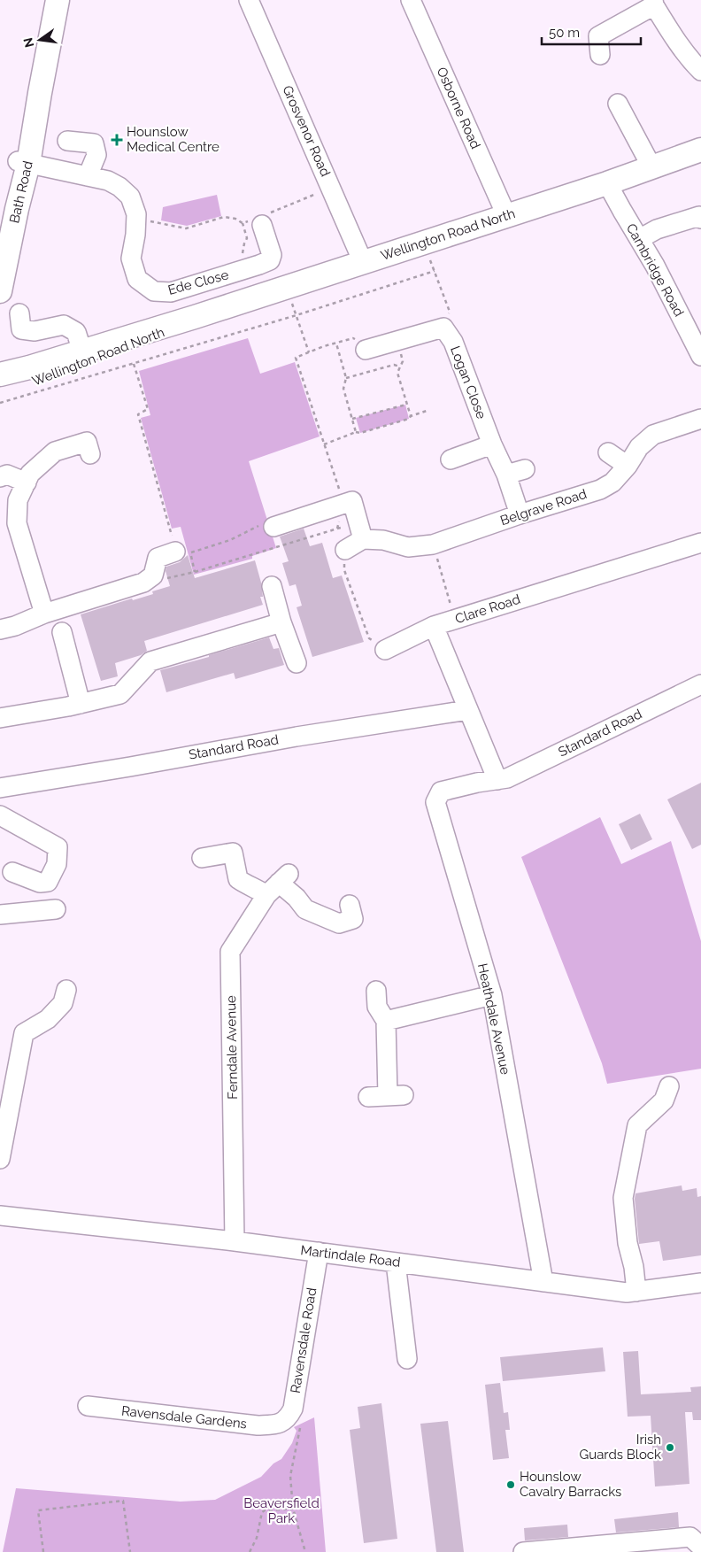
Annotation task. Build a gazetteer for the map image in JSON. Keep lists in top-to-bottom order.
{
  "streets": {
    "main road": ["Bath Road", "Wellington Road North"],
    "street": [
      "Osborne Road",
      "Grosvenor Road",
      "Cambridge Road",
      "Ede Close",
      "Logan Close",
      "Belgrave Road",
      "Clare Road",
      "Standard Road",
      "Heathdale Avenue",
      "Ferndale Avenue",
      "Martindale Road",
      "Ravensdale Road",
      "Ravensdale Gardens"
    ]
  },
  "crossings": [
    ["Osborne Road", "Wellington Road North"],
    ["Grosvenor Road", "Wellington Road North"],
    ["Bath Road", "Ede Close"],
    ["Wellington Road North", "Cambridge Road"],
    ["Logan Close", "Belgrave Road"],
    ["Standard Road", "Heathdale Avenue"],
    ["Heathdale Avenue", "Martindale Road"],
    ["Ferndale Avenue", "Martindale Road"],
    ["Martindale Road", "Ravensdale Road"],
    ["Ravensdale Road", "Ravensdale Gardens"]
  ],
  "parks": ["Beaversfield Park"],
  "places": {
    "health": ["Hounslow Medical Centre"],
    "other": ["Irish Guards Block", "Hounslow Cavalry Barracks"]
  },
  "scale_bar": "50 m",
  "north": "left"
}
